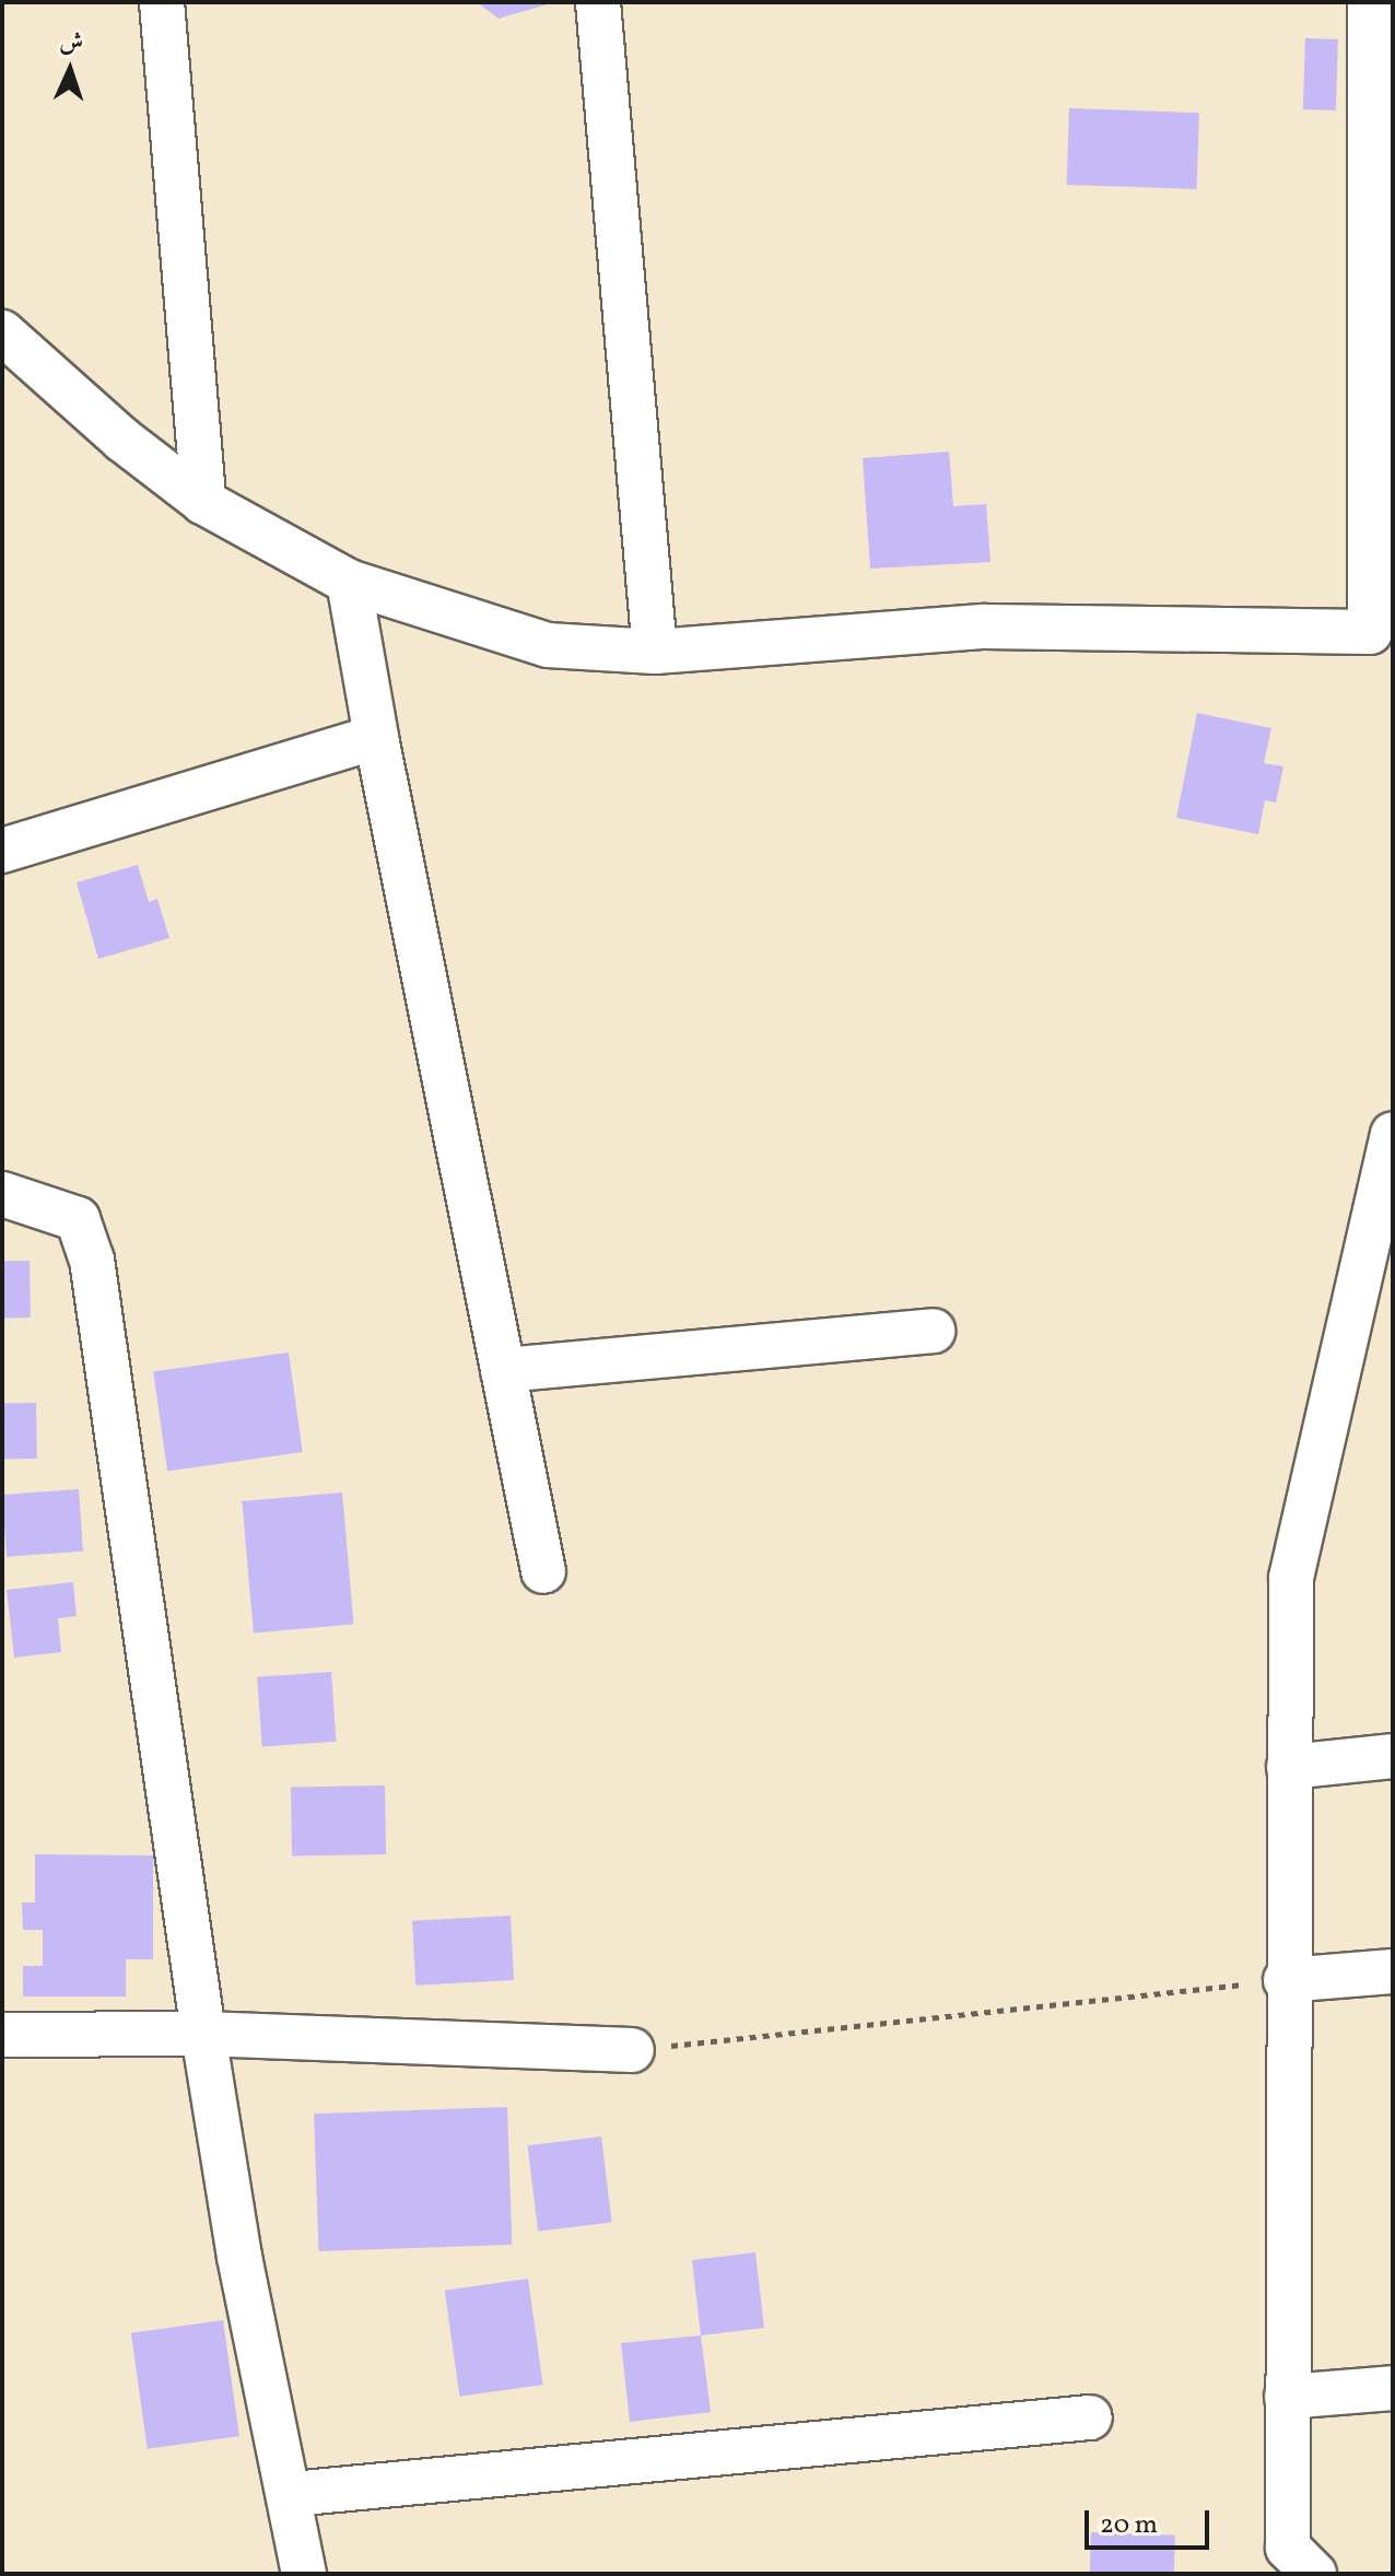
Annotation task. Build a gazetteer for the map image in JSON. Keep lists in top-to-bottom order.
{
  "scale_bar": "20 m",
  "north": "top"
}
